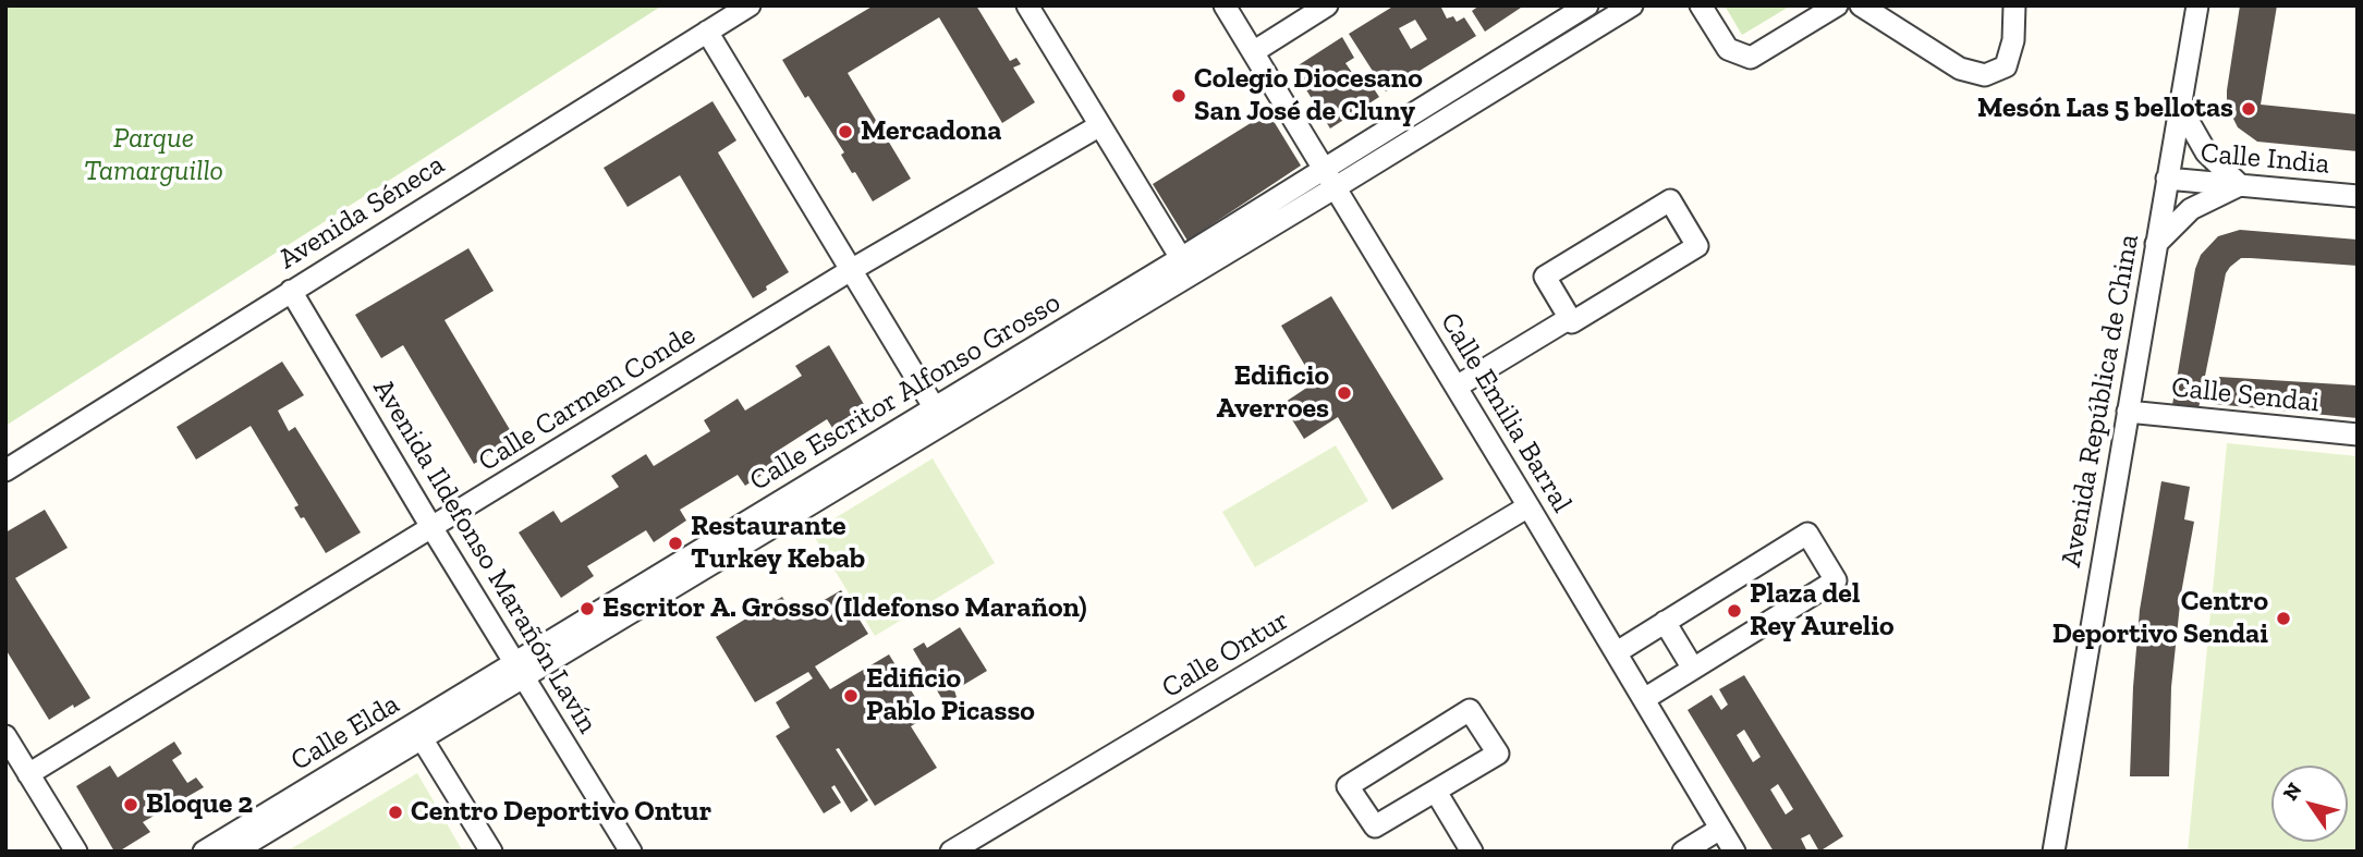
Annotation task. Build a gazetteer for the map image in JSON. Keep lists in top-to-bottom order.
{
  "streets": {
    "street": [
      "Calle India",
      "Avenida Séneca",
      "Calle Escritor Alfonso Grosso",
      "Calle Sendai",
      "Calle Carmen Conde",
      "Avenida República de China",
      "Calle Emilia Barral",
      "Avenida Ildefonso Marañón Lavín",
      "Calle Ontur",
      "Calle Elda"
    ]
  },
  "crossings": [
    ["Calle India", "Avenida República de China"],
    ["Avenida Séneca", "Avenida Ildefonso Marañón Lavín"],
    ["Calle Escritor Alfonso Grosso", "Calle Emilia Barral"],
    ["Calle Escritor Alfonso Grosso", "Avenida Ildefonso Marañón Lavín"],
    ["Calle Escritor Alfonso Grosso", "Calle Elda"],
    ["Calle Sendai", "Avenida República de China"],
    ["Calle Carmen Conde", "Avenida Ildefonso Marañón Lavín"],
    ["Calle Emilia Barral", "Calle Ontur"],
    ["Avenida Ildefonso Marañón Lavín", "Calle Elda"]
  ],
  "parks": ["Parque Tamarguillo"],
  "places": [
    "Colegio Diocesano San José de Cluny",
    "Mesón Las 5 bellotas",
    "Mercadona",
    "Edificio Averroes",
    "Restaurante Turkey Kebab",
    "Escritor A. Grosso (Ildefonso Marañon)",
    "Plaza del Rey Aurelio",
    "Centro Deportivo Sendai",
    "Edificio Pablo Picasso",
    "Bloque 2",
    "Centro Deportivo Ontur"
  ],
  "north": "top left"
}
